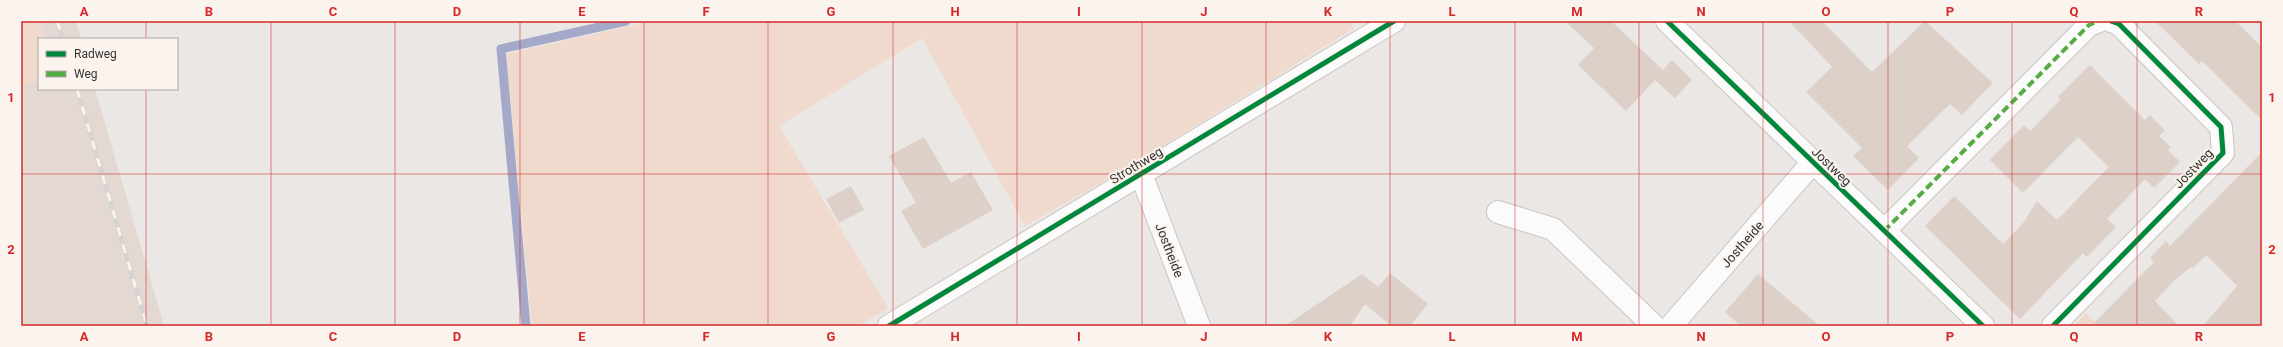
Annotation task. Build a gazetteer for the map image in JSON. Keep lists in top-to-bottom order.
{
  "streets": {
    "street": ["Strothweg", "Jostweg", "Jostheide"]
  },
  "crossings": [
    ["Strothweg", "Jostheide"],
    ["Jostweg", "Jostheide"]
  ],
  "legend": ["Radweg", "Weg"],
  "grid": {
    "columns": [
      "A",
      "B",
      "C",
      "D",
      "E",
      "F",
      "G",
      "H",
      "I",
      "J",
      "K",
      "L",
      "M",
      "N",
      "O",
      "P",
      "Q",
      "R"
    ],
    "rows": ["1", "2"]
  }
}
